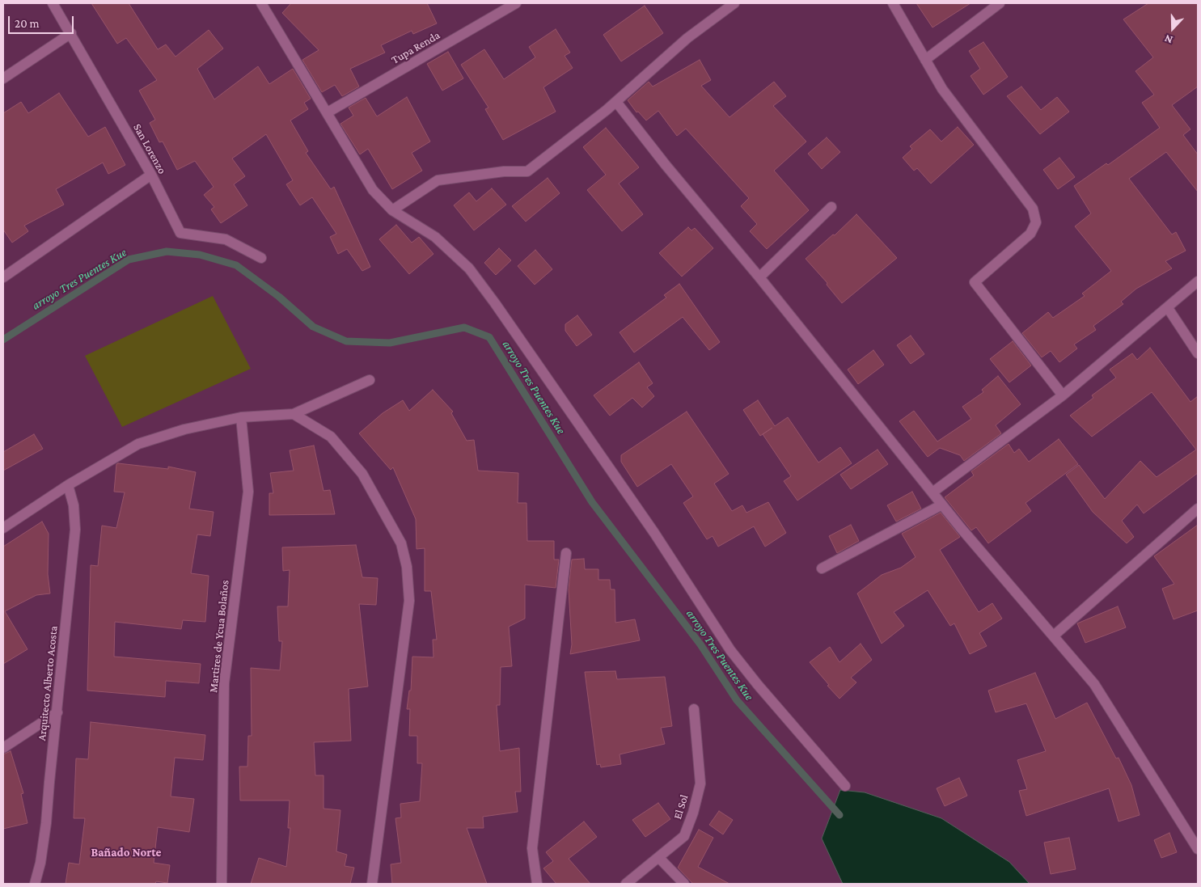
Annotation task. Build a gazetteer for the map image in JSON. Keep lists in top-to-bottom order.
{
  "streets": {
    "street": [
      "Tupa Renda",
      "San Lorenzo",
      "Martires de Ycua Bolaños",
      "Arquitecto Alberto Acosta",
      "El Sol"
    ]
  },
  "districts": ["Bañado Norte"],
  "water": ["arroyo Tres Puentes Kue"],
  "scale_bar": "20 m",
  "north": "bottom"
}
